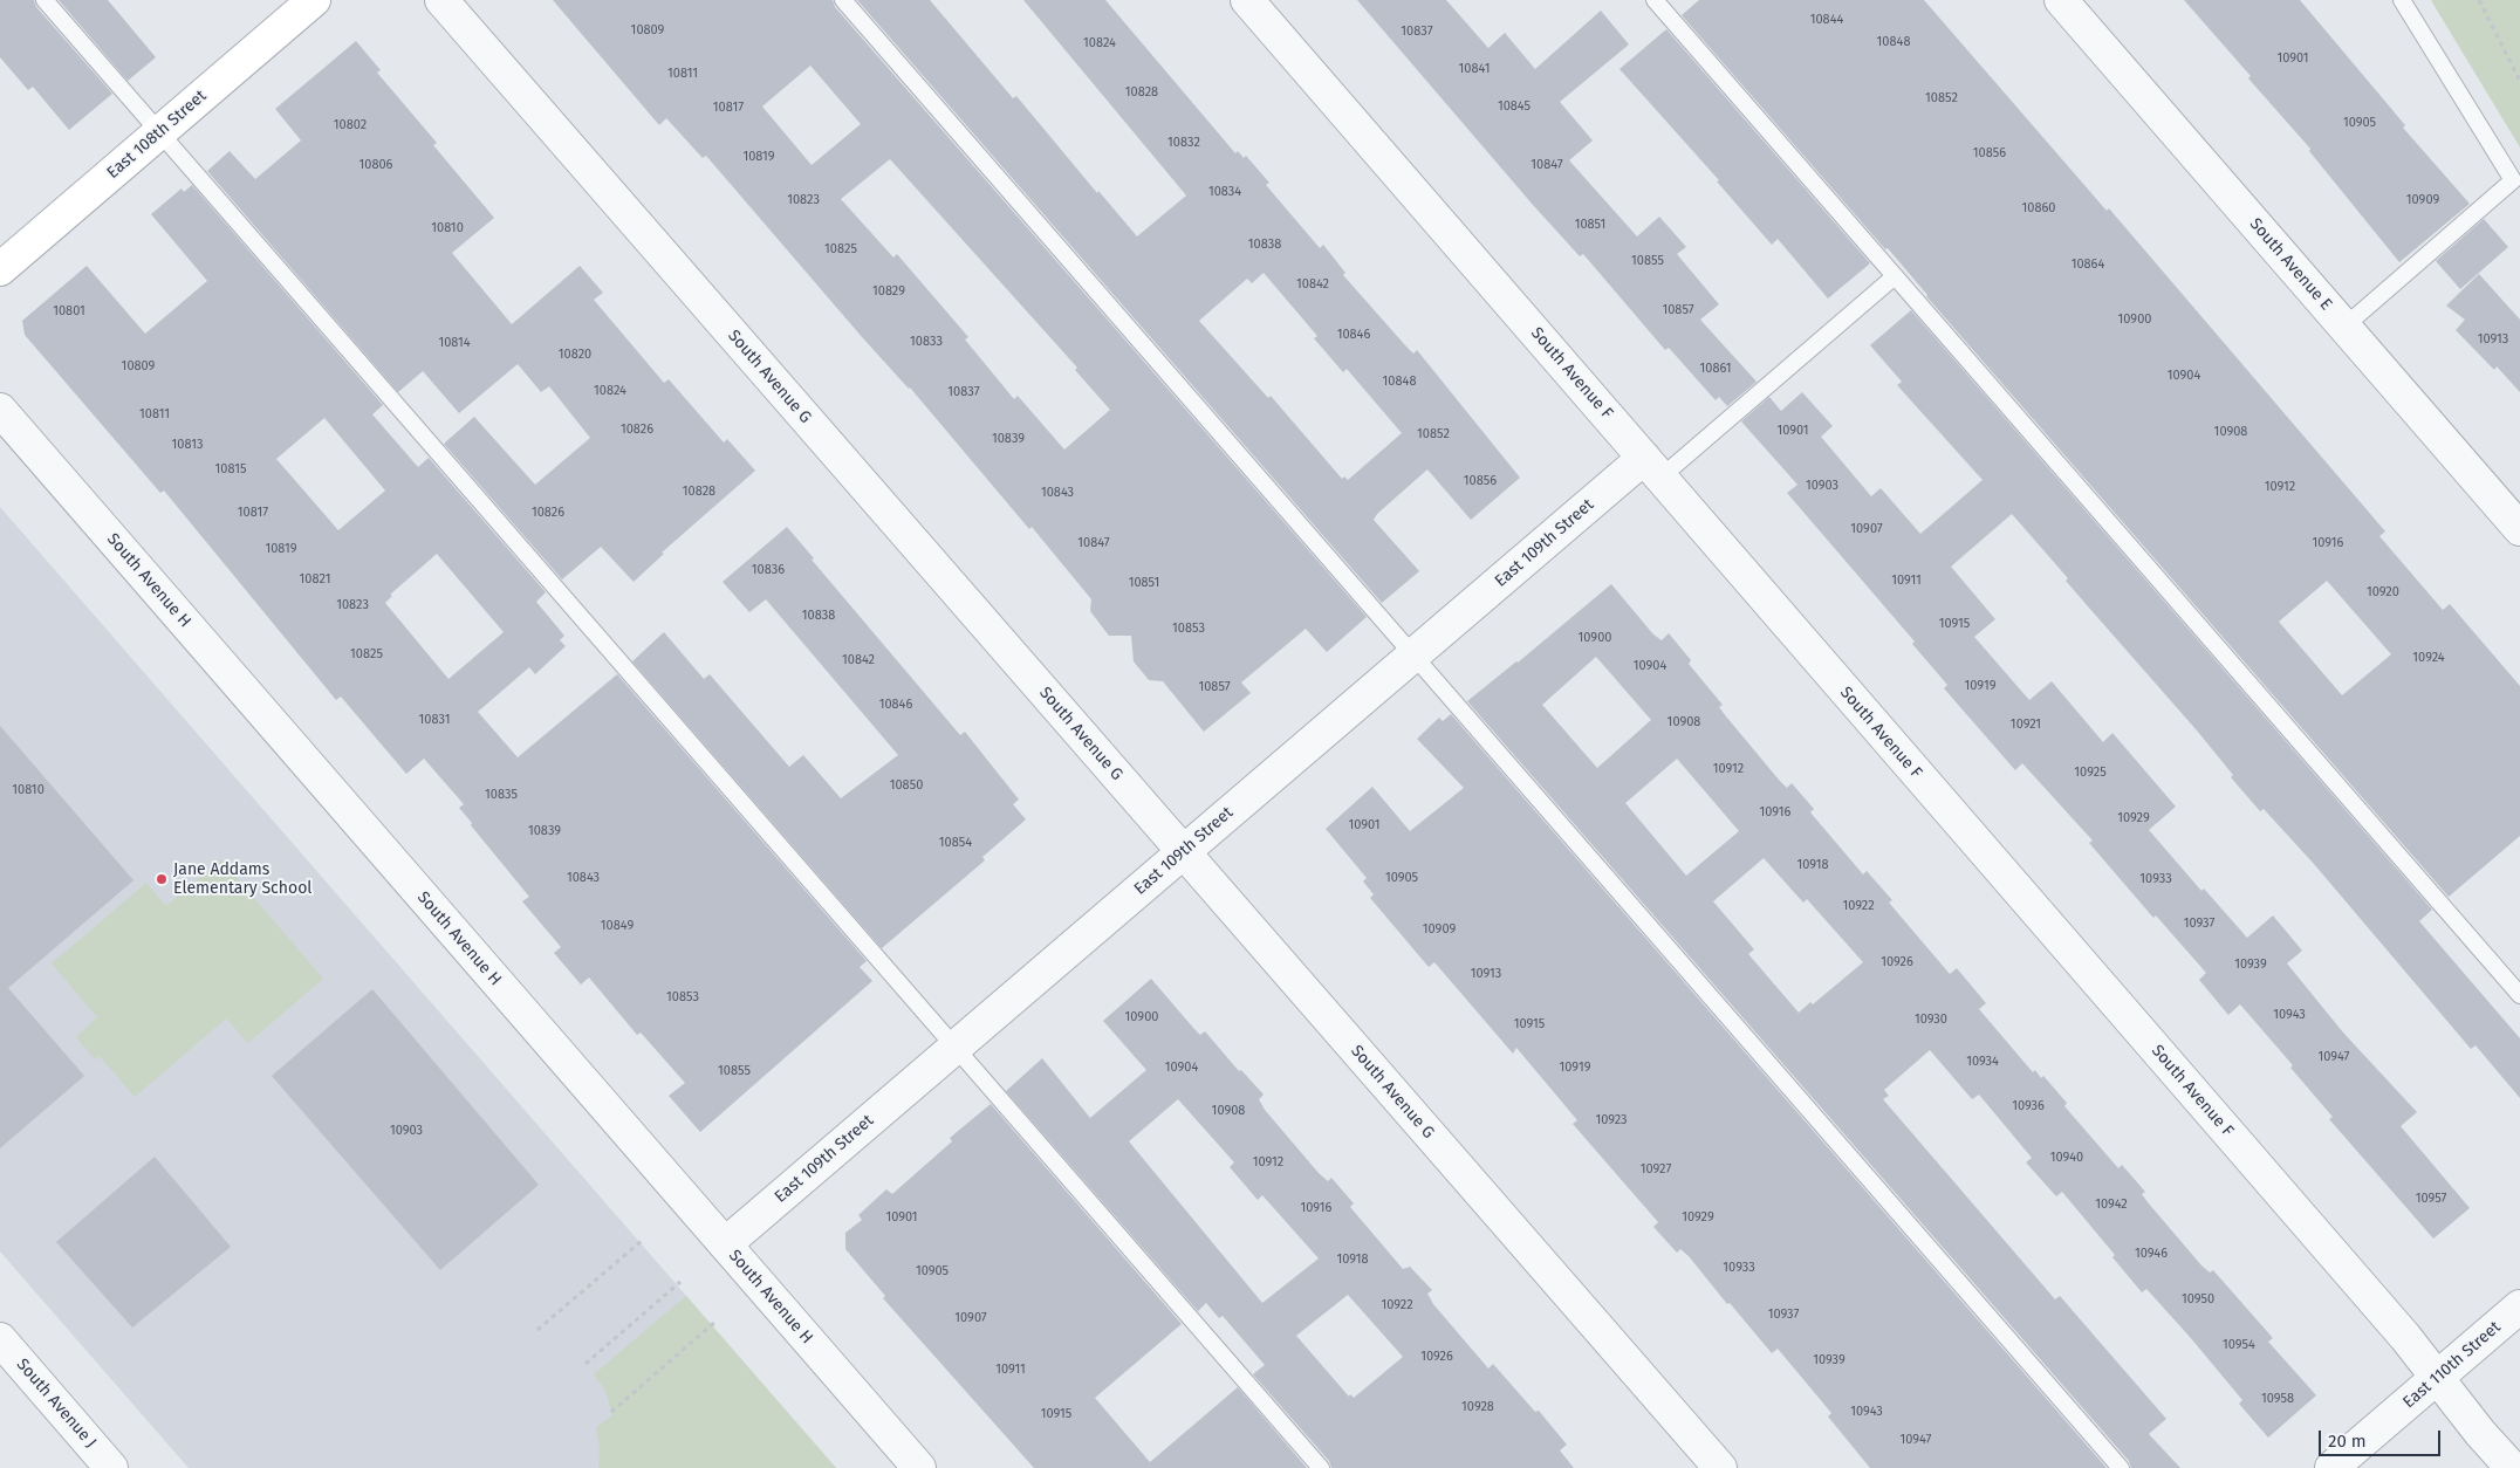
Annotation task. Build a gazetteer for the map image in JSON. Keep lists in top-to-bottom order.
{
  "streets": {
    "street": [
      "East 108th Street",
      "South Avenue E",
      "South Avenue F",
      "South Avenue G",
      "East 109th Street",
      "South Avenue H",
      "East 110th Street",
      "South Avenue J"
    ]
  },
  "crossings": [
    ["South Avenue F", "East 109th Street"],
    ["South Avenue F", "East 110th Street"],
    ["South Avenue G", "East 109th Street"],
    ["East 109th Street", "South Avenue H"]
  ],
  "places": ["Jane Addams Elementary School"],
  "house_numbers": [
    "10844",
    "10809",
    "10837",
    "10848",
    "10824",
    "10901",
    "10841",
    "10811",
    "10828",
    "10852",
    "10845",
    "10817",
    "10905",
    "10802",
    "10832",
    "10856",
    "10819",
    "10806",
    "10847",
    "10834",
    "10823",
    "10909",
    "10860",
    "10851",
    "10810",
    "10838",
    "10825",
    "10855",
    "10864",
    "10842",
    "10829",
    "10857",
    "10801",
    "10900",
    "10846",
    "10913",
    "10833",
    "10814",
    "10820",
    "10809",
    "10861",
    "10904",
    "10848",
    "10824",
    "10837",
    "10811",
    "10826",
    "10901",
    "10908",
    "10852",
    "10839",
    "10813",
    "10815",
    "10856",
    "10903",
    "10912",
    "10828",
    "10843",
    "10817",
    "10826",
    "10907",
    "10847",
    "10916",
    "10819",
    "10836",
    "10821",
    "10911",
    "10851",
    "10920",
    "10823",
    "10838",
    "10915",
    "10853",
    "10900",
    "10825",
    "10924",
    "10842",
    "10904",
    "10919",
    "10857",
    "10846",
    "10831",
    "10908",
    "10921",
    "10912",
    "10925",
    "10850",
    "10810",
    "10835",
    "10916",
    "10929",
    "10901",
    "10839",
    "10854",
    "10918",
    "10843",
    "10905",
    "10933",
    "10922",
    "10937",
    "10849",
    "10909",
    "10926",
    "10939",
    "10913",
    "10853",
    "10943",
    "10900",
    "10930",
    "10915",
    "10947",
    "10934",
    "10904",
    "10919",
    "10855",
    "10936",
    "10908",
    "10923",
    "10903",
    "10940",
    "10912",
    "10927",
    "10957",
    "10942",
    "10916",
    "10901",
    "10929",
    "10946",
    "10918",
    "10933",
    "10905",
    "10950",
    "10922",
    "10937",
    "10907",
    "10954",
    "10926",
    "10939",
    "10911",
    "10958",
    "10928",
    "10943",
    "10915",
    "10947"
  ],
  "scale_bar": "20 m"
}
